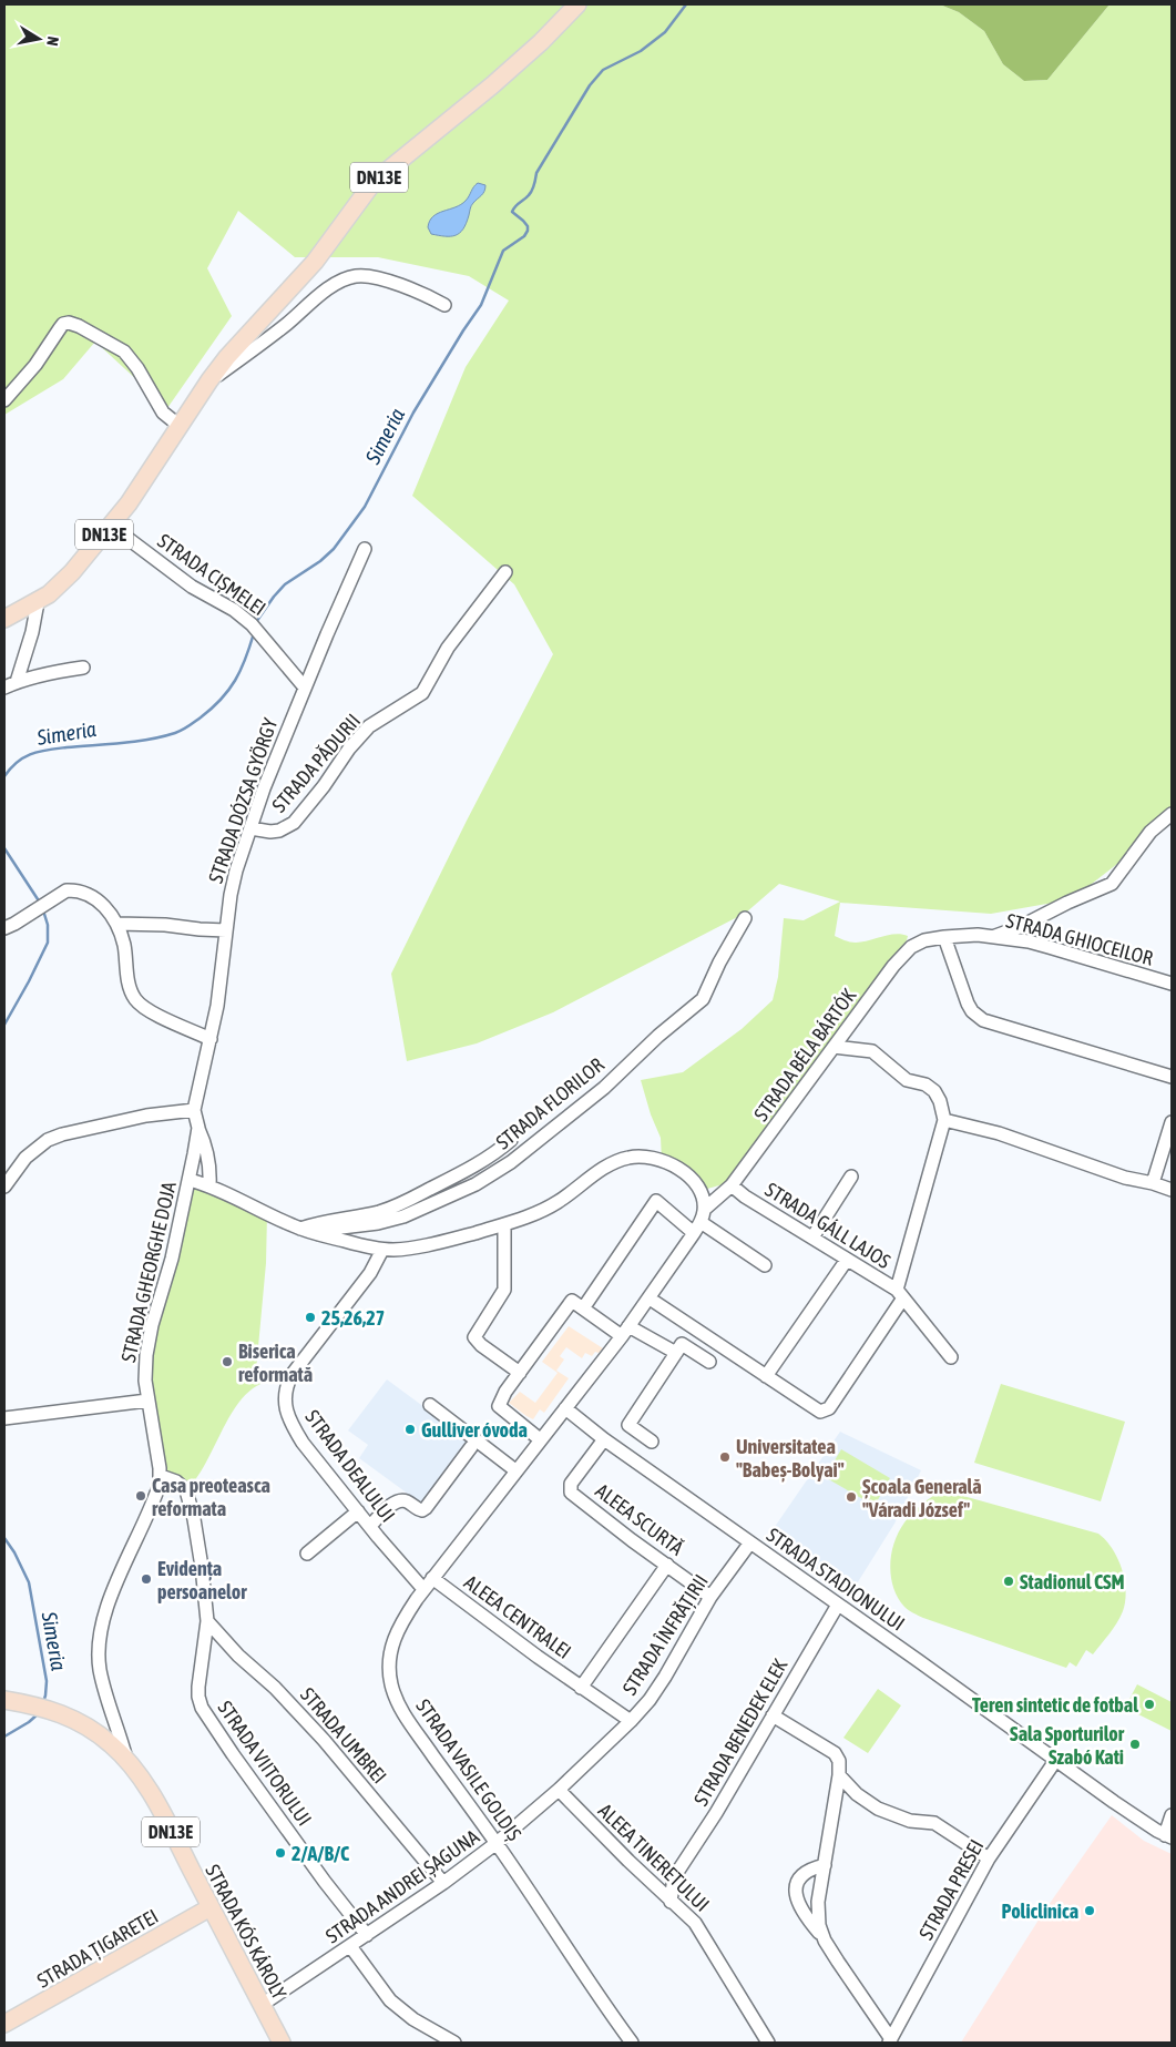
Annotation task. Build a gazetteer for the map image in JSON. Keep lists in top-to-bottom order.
{
  "streets": {
    "main road": ["DN13E", "STRADA KÓS KÁROLY", "STRADA ȚIGARETEI"],
    "street": [
      "STRADA CIȘMELEI",
      "STRADA PĂDURII",
      "STRADA DÓZSA GYÖRGY",
      "STRADA GHIOCEILOR",
      "STRADA BÉLA BÁRTÓK",
      "STRADA FLORILOR",
      "STRADA GÁLL LAJOS",
      "STRADA GHEORGHE DOJA",
      "STRADA DEALULUI",
      "ALEEA SCURTĂ",
      "STRADA STADIONULUI",
      "ALEEA CENTRALEI",
      "STRADA ÎNFRĂȚIRII",
      "STRADA BENEDEK ELEK",
      "STRADA UMBREI",
      "STRADA VIITORULUI",
      "STRADA VASILE GOLDIȘ",
      "ALEEA TINERETULUI",
      "STRADA ANDREI ȘAGUNA",
      "STRADA PRESEI"
    ]
  },
  "crossings": [
    ["DN13E", "STRADA CIȘMELEI"],
    ["STRADA CIȘMELEI", "STRADA DÓZSA GYÖRGY"],
    ["STRADA PĂDURII", "STRADA DÓZSA GYÖRGY"],
    ["STRADA DÓZSA GYÖRGY", "STRADA GHEORGHE DOJA"],
    ["STRADA GHIOCEILOR", "STRADA BÉLA BÁRTÓK"],
    ["STRADA BÉLA BÁRTÓK", "STRADA GÁLL LAJOS"],
    ["STRADA GHEORGHE DOJA", "STRADA VIITORULUI"],
    ["STRADA GHEORGHE DOJA", "STRADA KÓS KÁROLY"],
    ["STRADA DEALULUI", "STRADA VASILE GOLDIȘ"],
    ["ALEEA SCURTĂ", "STRADA STADIONULUI"],
    ["ALEEA SCURTĂ", "ALEEA CENTRALEI"],
    ["ALEEA SCURTĂ", "STRADA ÎNFRĂȚIRII"],
    ["STRADA STADIONULUI", "STRADA ÎNFRĂȚIRII"],
    ["STRADA STADIONULUI", "STRADA BENEDEK ELEK"],
    ["STRADA STADIONULUI", "STRADA VASILE GOLDIȘ"],
    ["STRADA STADIONULUI", "STRADA PRESEI"],
    ["ALEEA CENTRALEI", "STRADA ÎNFRĂȚIRII"],
    ["ALEEA CENTRALEI", "STRADA VASILE GOLDIȘ"],
    ["STRADA ÎNFRĂȚIRII", "ALEEA TINERETULUI"],
    ["STRADA ÎNFRĂȚIRII", "STRADA ANDREI ȘAGUNA"],
    ["STRADA BENEDEK ELEK", "ALEEA TINERETULUI"],
    ["STRADA UMBREI", "STRADA VIITORULUI"],
    ["STRADA UMBREI", "STRADA ANDREI ȘAGUNA"],
    ["STRADA VIITORULUI", "STRADA ANDREI ȘAGUNA"],
    ["STRADA VASILE GOLDIȘ", "STRADA ANDREI ȘAGUNA"],
    ["ALEEA TINERETULUI", "STRADA ANDREI ȘAGUNA"],
    ["STRADA ANDREI ȘAGUNA", "STRADA KÓS KÁROLY"],
    ["STRADA KÓS KÁROLY", "STRADA ȚIGARETEI"]
  ],
  "water": ["Simeria"],
  "places": [
    "25,26,27",
    "Biserica reformată",
    "Gulliver óvoda",
    "Universitatea \"Babeș-Bolyai\"",
    "Casa preoteasca reformata",
    "Școala Generală \"Váradi József\"",
    "Evidența persoanelor",
    "Stadionul CSM",
    "Teren sintetic de fotbal",
    "Sala Sporturilor Szabó Kati",
    "2/A/B/C",
    "Policlinica"
  ],
  "north": "right"
}
